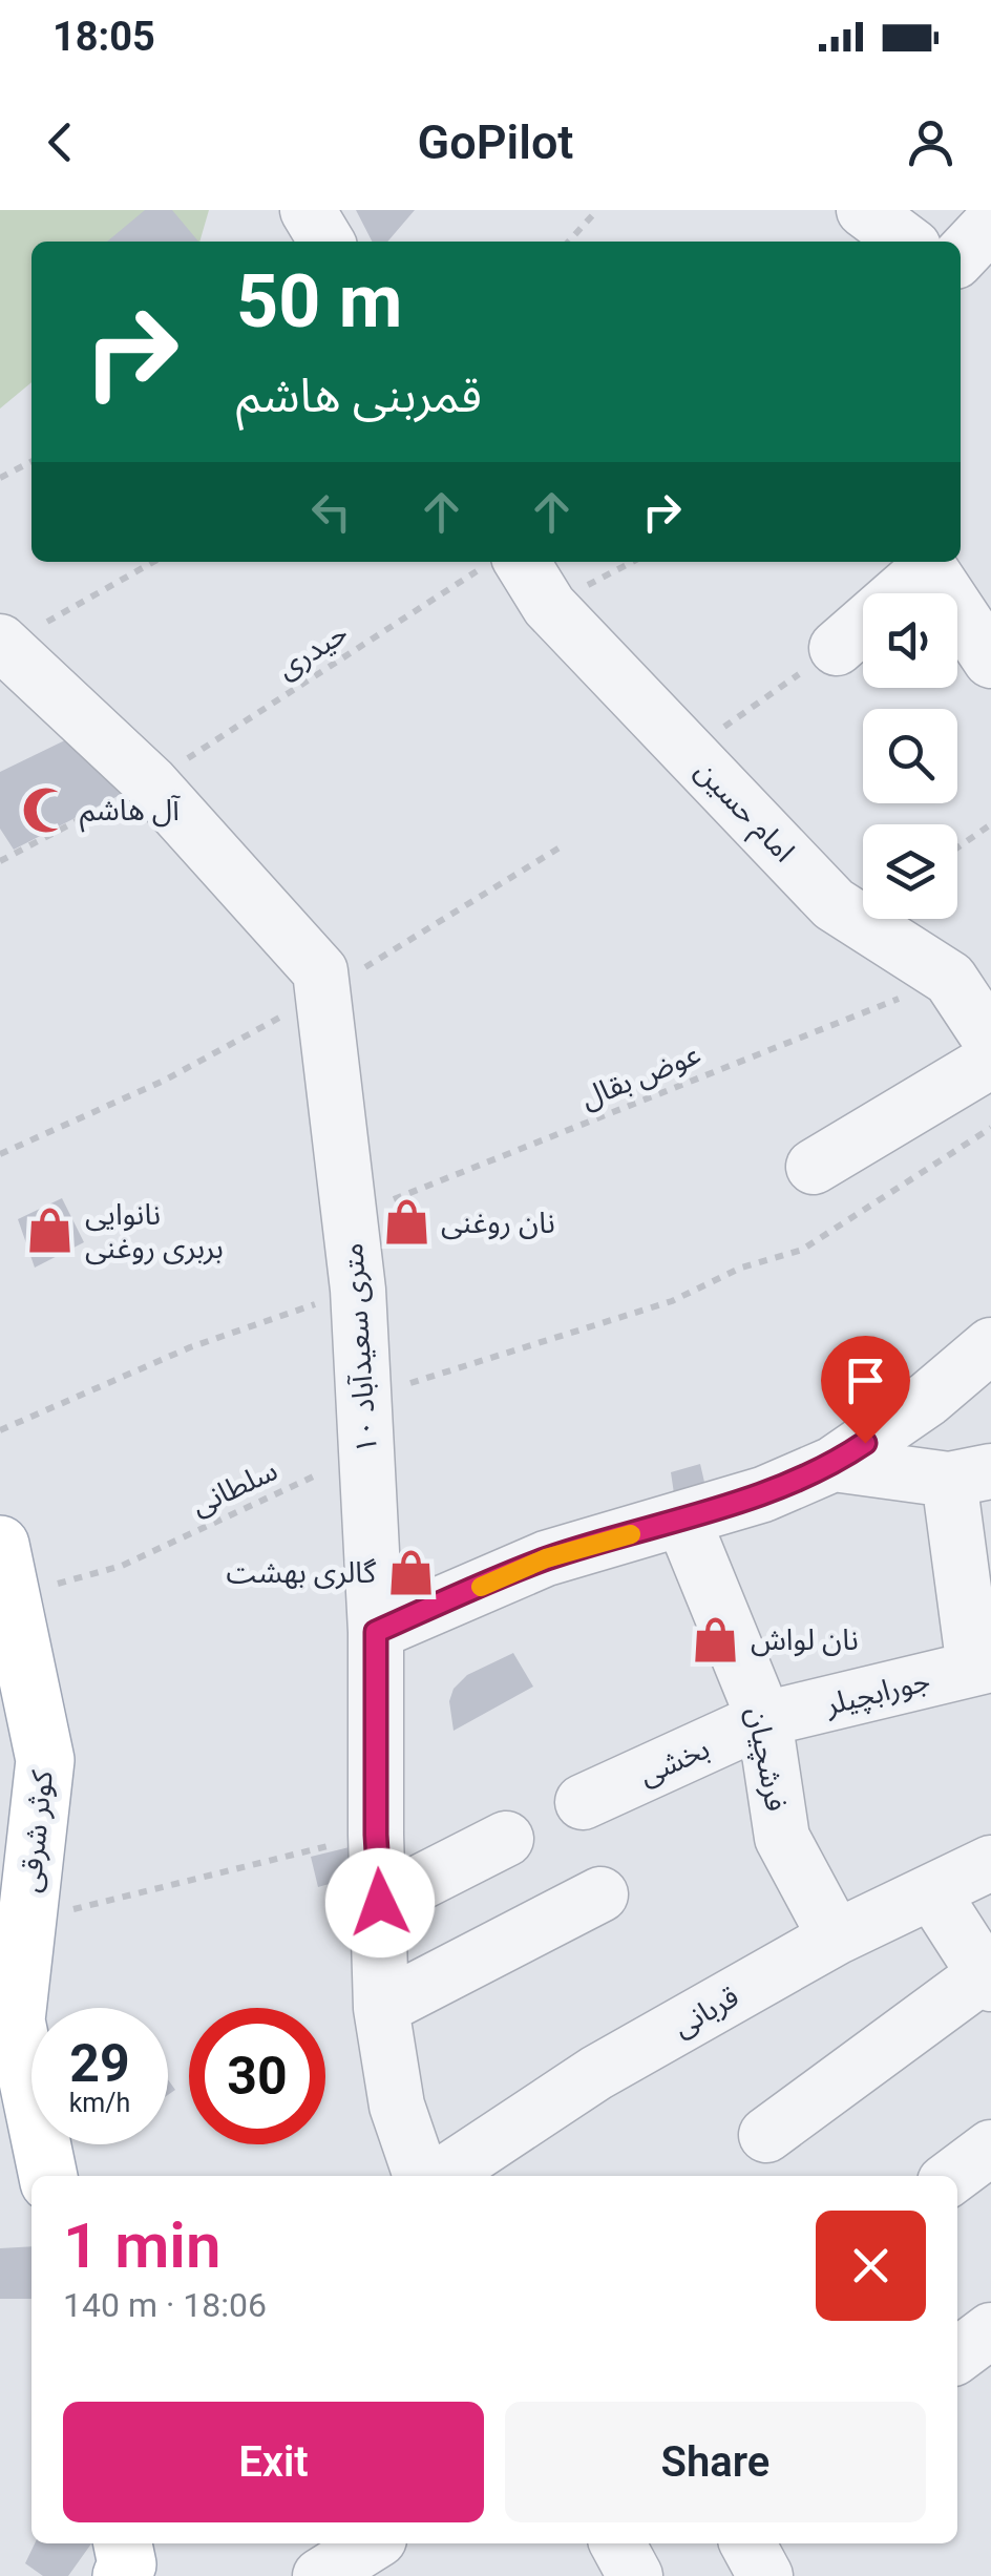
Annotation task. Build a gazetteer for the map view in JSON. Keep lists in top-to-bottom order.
{
  "streets": {
    "main road": ["کوثر شرقی"],
    "street": [
      "امام حسین",
      "۱۰ متری سعیدآباد",
      "جورابچیلر",
      "فرشچیان",
      "بخشی",
      "قربانی"
    ],
    "path": ["حیدری", "عوض بقال", "سلطانی"]
  },
  "crossings": [
    ["حیدری", "امام حسین"],
    ["حیدری", "۱۰ متری سعیدآباد"],
    ["امام حسین", "عوض بقال"],
    ["عوض بقال", "۱۰ متری سعیدآباد"],
    ["۱۰ متری سعیدآباد", "سلطانی"],
    ["جورابچیلر", "فرشچیان"],
    ["جورابچیلر", "بخشی"],
    ["فرشچیان", "بخشی"],
    ["فرشچیان", "قربانی"]
  ],
  "places": {
    "mosque": ["آل هاشم"],
    "shop": [
      "نان روغنی",
      "نانوایی بربری روغنی",
      "گالری بهشت",
      "نان لواش"
    ]
  },
  "page": {
    "status": "18:05",
    "header": "GoPilot",
    "turn": ["50 m", "قمربنی هاشم"],
    "speed": "29 km/h",
    "limit": "30",
    "heading": ["1 min", "140 m · 18:06"],
    "buttons": ["Exit", "Share"]
  }
}
